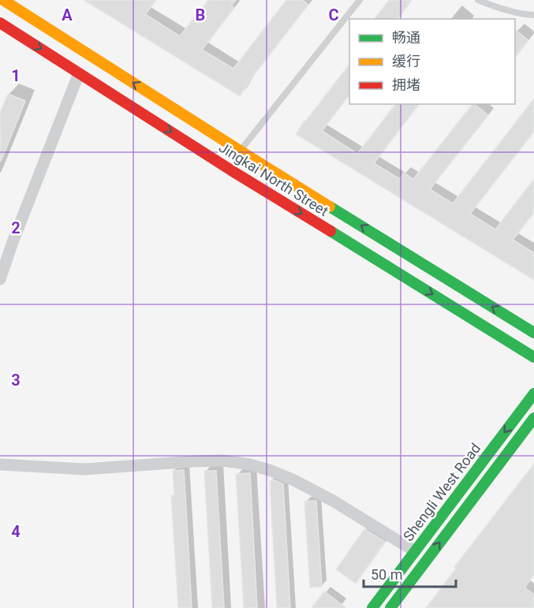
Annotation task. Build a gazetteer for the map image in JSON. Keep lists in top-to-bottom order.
{
  "streets": {
    "main road": ["Jingkai North Street", "Shengli West Road"]
  },
  "legend": ["畅通", "缓行", "拥堵"],
  "scale_bar": "50 m",
  "grid": {
    "columns": ["A", "B", "C"],
    "rows": [
      "1",
      "2",
      "3",
      "4"
    ]
  }
}
